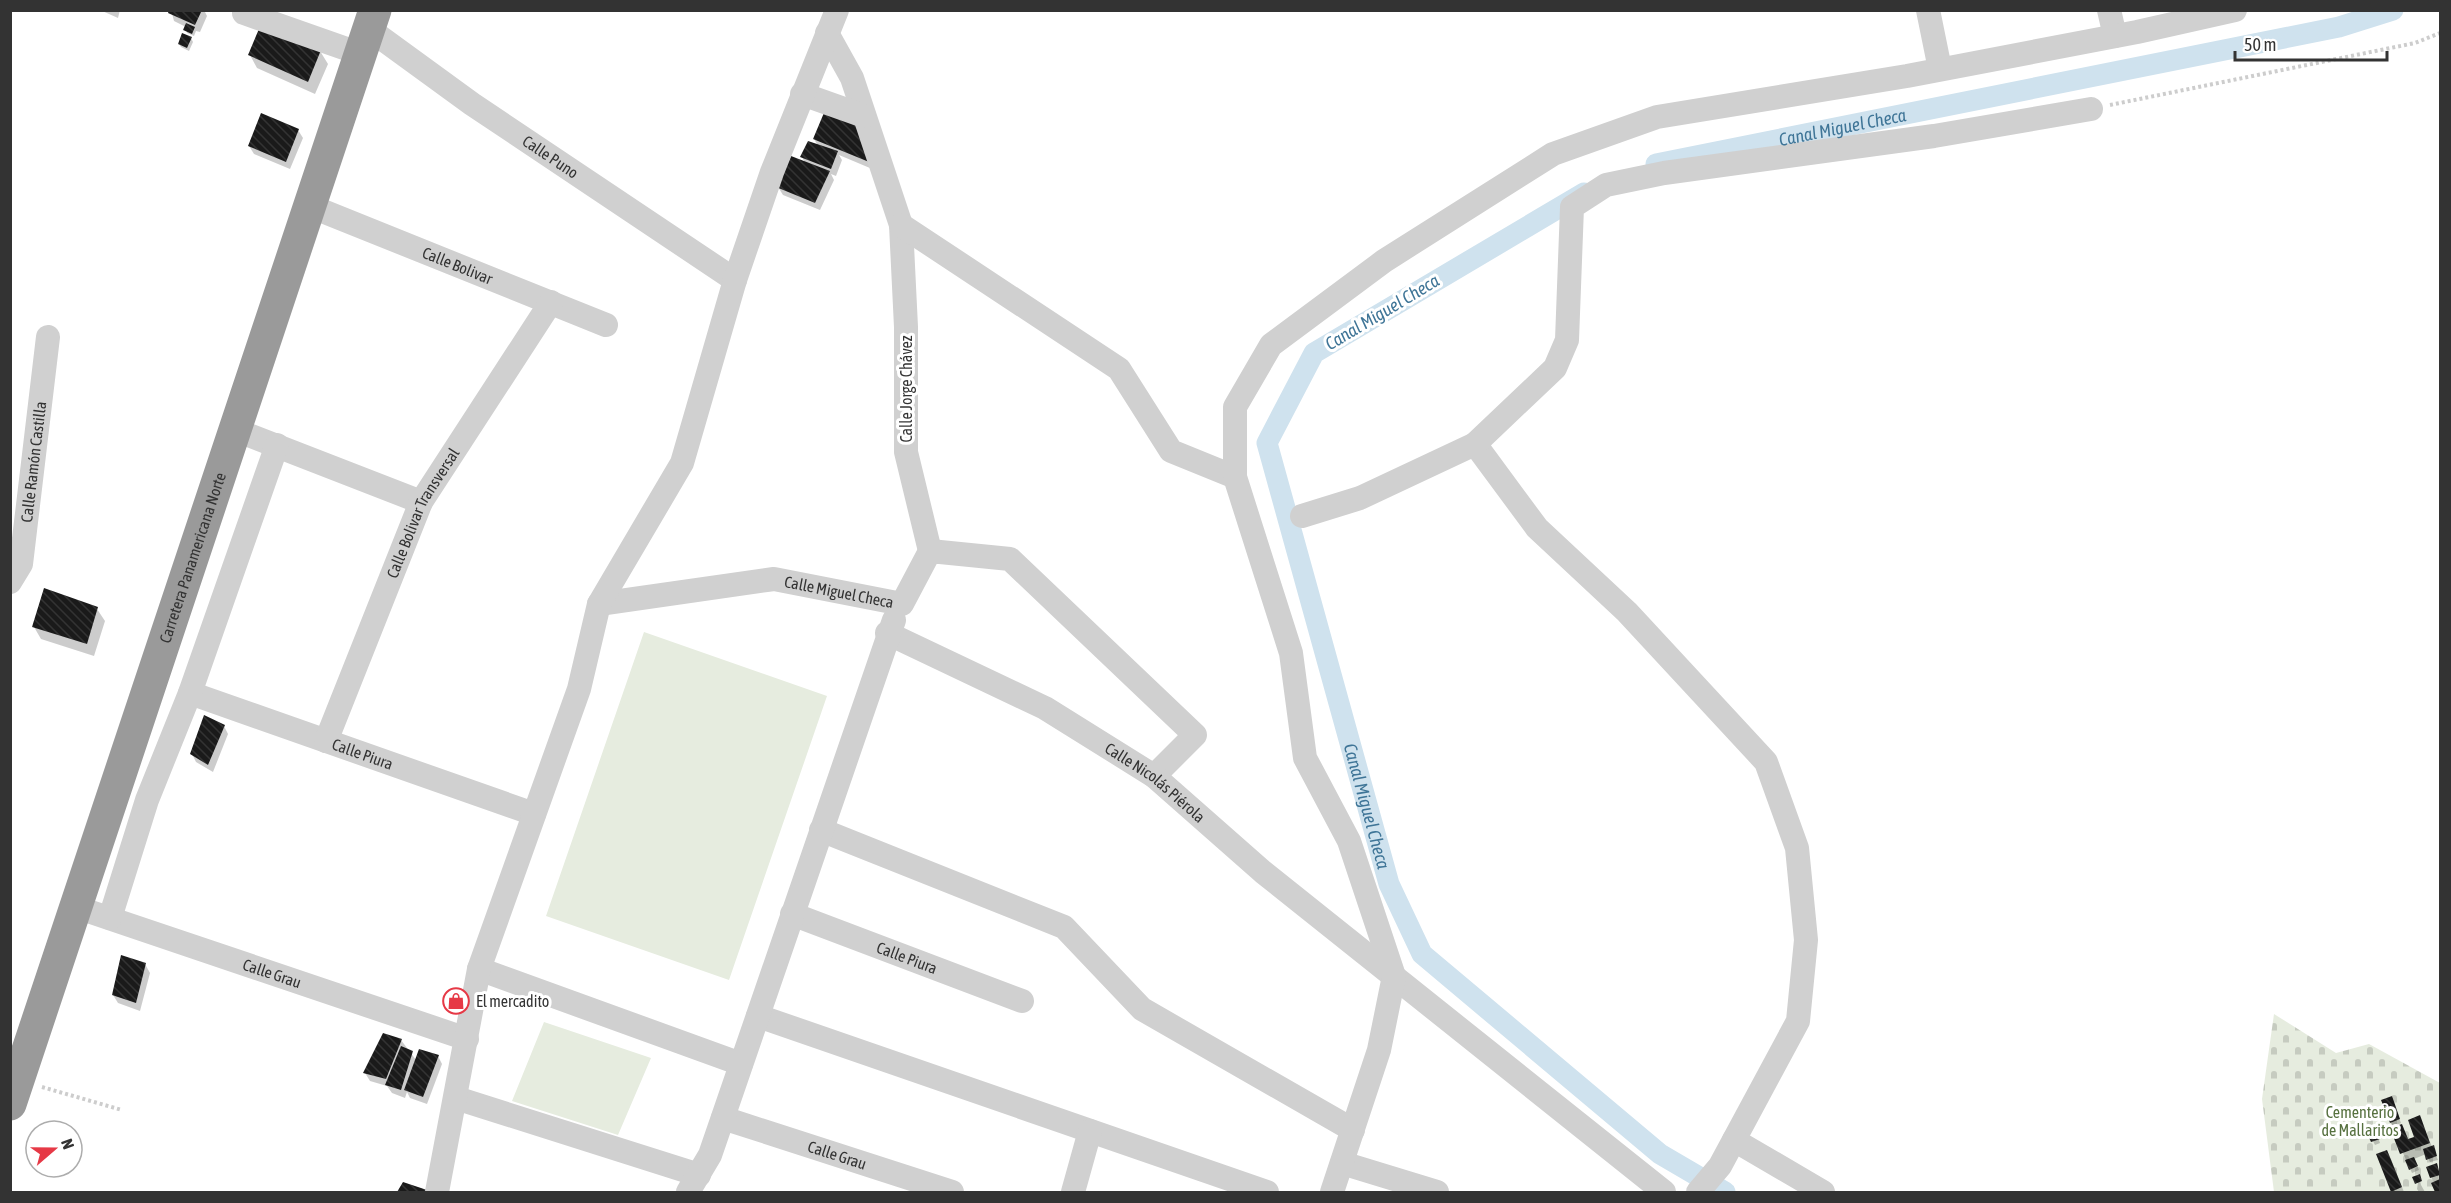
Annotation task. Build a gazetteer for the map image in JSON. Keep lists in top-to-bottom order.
{
  "streets": {
    "highway": ["Carretera Panamericana Norte"],
    "street": [
      "Calle Puno",
      "Calle Bolivar",
      "Calle Jorge Chávez",
      "Calle Ramón Castilla",
      "Calle Bolivar Transversal",
      "Calle Miguel Checa",
      "Calle Piura",
      "Calle Nicolás Piérola",
      "Calle Grau"
    ]
  },
  "crossings": [
    ["Calle Puno", "Carretera Panamericana Norte"],
    ["Calle Bolivar", "Calle Bolivar Transversal"],
    ["Calle Bolivar", "Carretera Panamericana Norte"],
    ["Calle Jorge Chávez", "Calle Miguel Checa"],
    ["Calle Bolivar Transversal", "Calle Piura"],
    ["Carretera Panamericana Norte", "Calle Grau"]
  ],
  "water": ["Canal Miguel Checa"],
  "parks": ["Cementerio de Mallaritos"],
  "places": {
    "shop": ["El mercadito"]
  },
  "scale_bar": "50 m",
  "north": "right"
}
